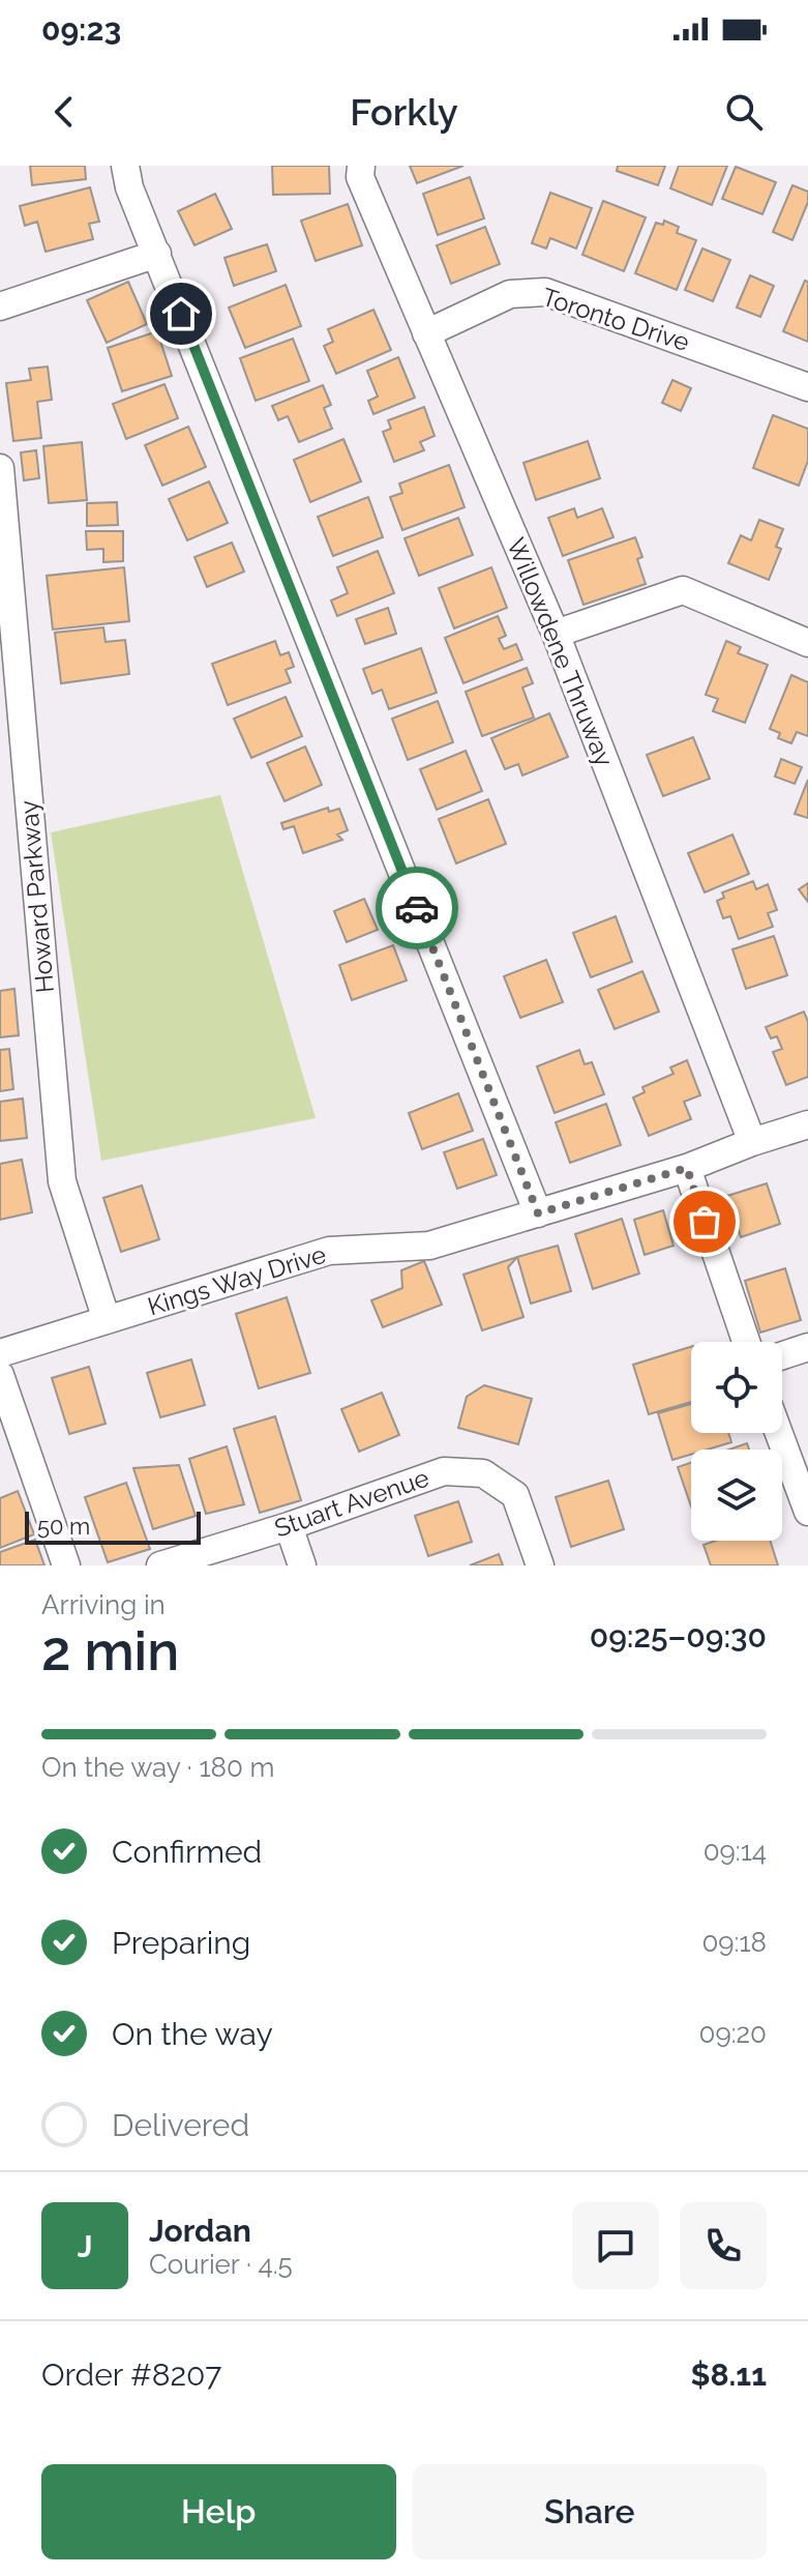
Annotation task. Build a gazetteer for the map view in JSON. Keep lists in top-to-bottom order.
{
  "streets": {
    "street": [
      "Toronto Drive",
      "Willowdene Thruway",
      "Howard Parkway",
      "Kings Way Drive",
      "Stuart Avenue"
    ]
  },
  "crossings": [
    ["Toronto Drive", "Willowdene Thruway"],
    ["Willowdene Thruway", "Kings Way Drive"],
    ["Howard Parkway", "Kings Way Drive"]
  ],
  "scale_bar": "50 m",
  "page": {
    "status": "09:23",
    "header": "Forkly",
    "scale": "50 m",
    "heading": ["2 min", "Arriving in", "09:25–09:30"],
    "panel": [
      "Jordan",
      "Courier · 4.5",
      "Order #8207",
      "$8.11"
    ],
    "bar": "On the way · 180 m",
    "list": [
      ["Confirmed", "09:14"],
      ["Preparing", "09:18"],
      ["On the way", "09:20"],
      "Delivered"
    ],
    "round": "J",
    "buttons": ["Help", "Share"]
  }
}
